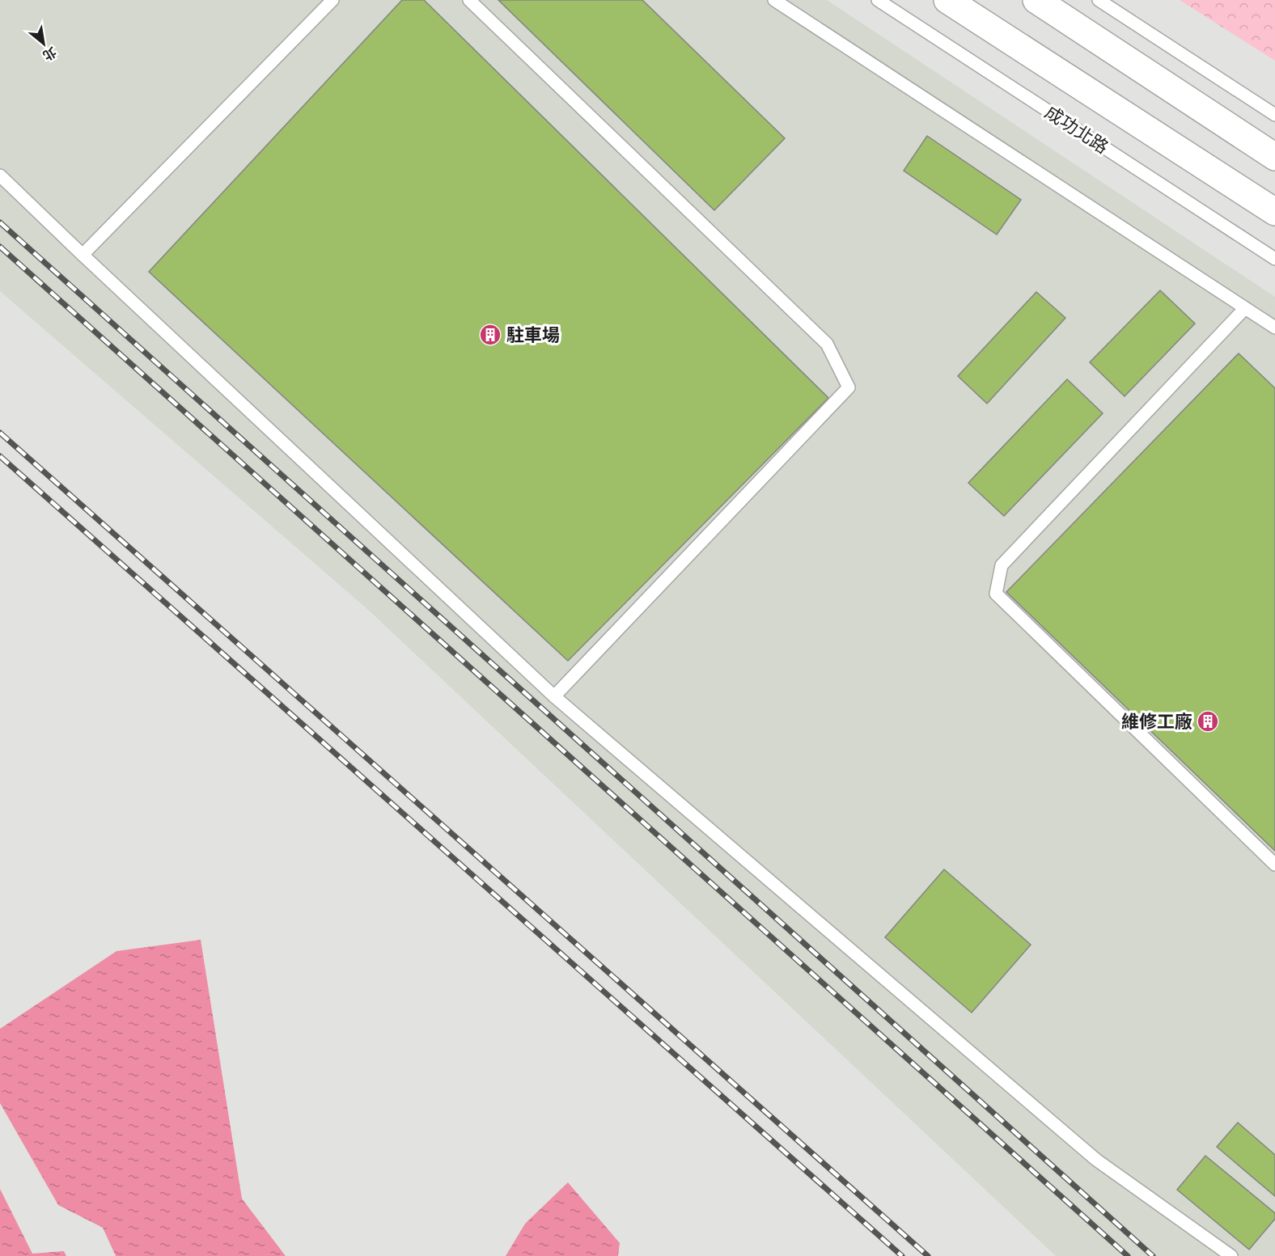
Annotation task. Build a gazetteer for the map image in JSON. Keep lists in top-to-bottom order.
{
  "streets": {
    "lane": ["成功北路"]
  },
  "places": {
    "building": ["駐車場", "維修工廠"]
  },
  "north": "bottom right"
}
